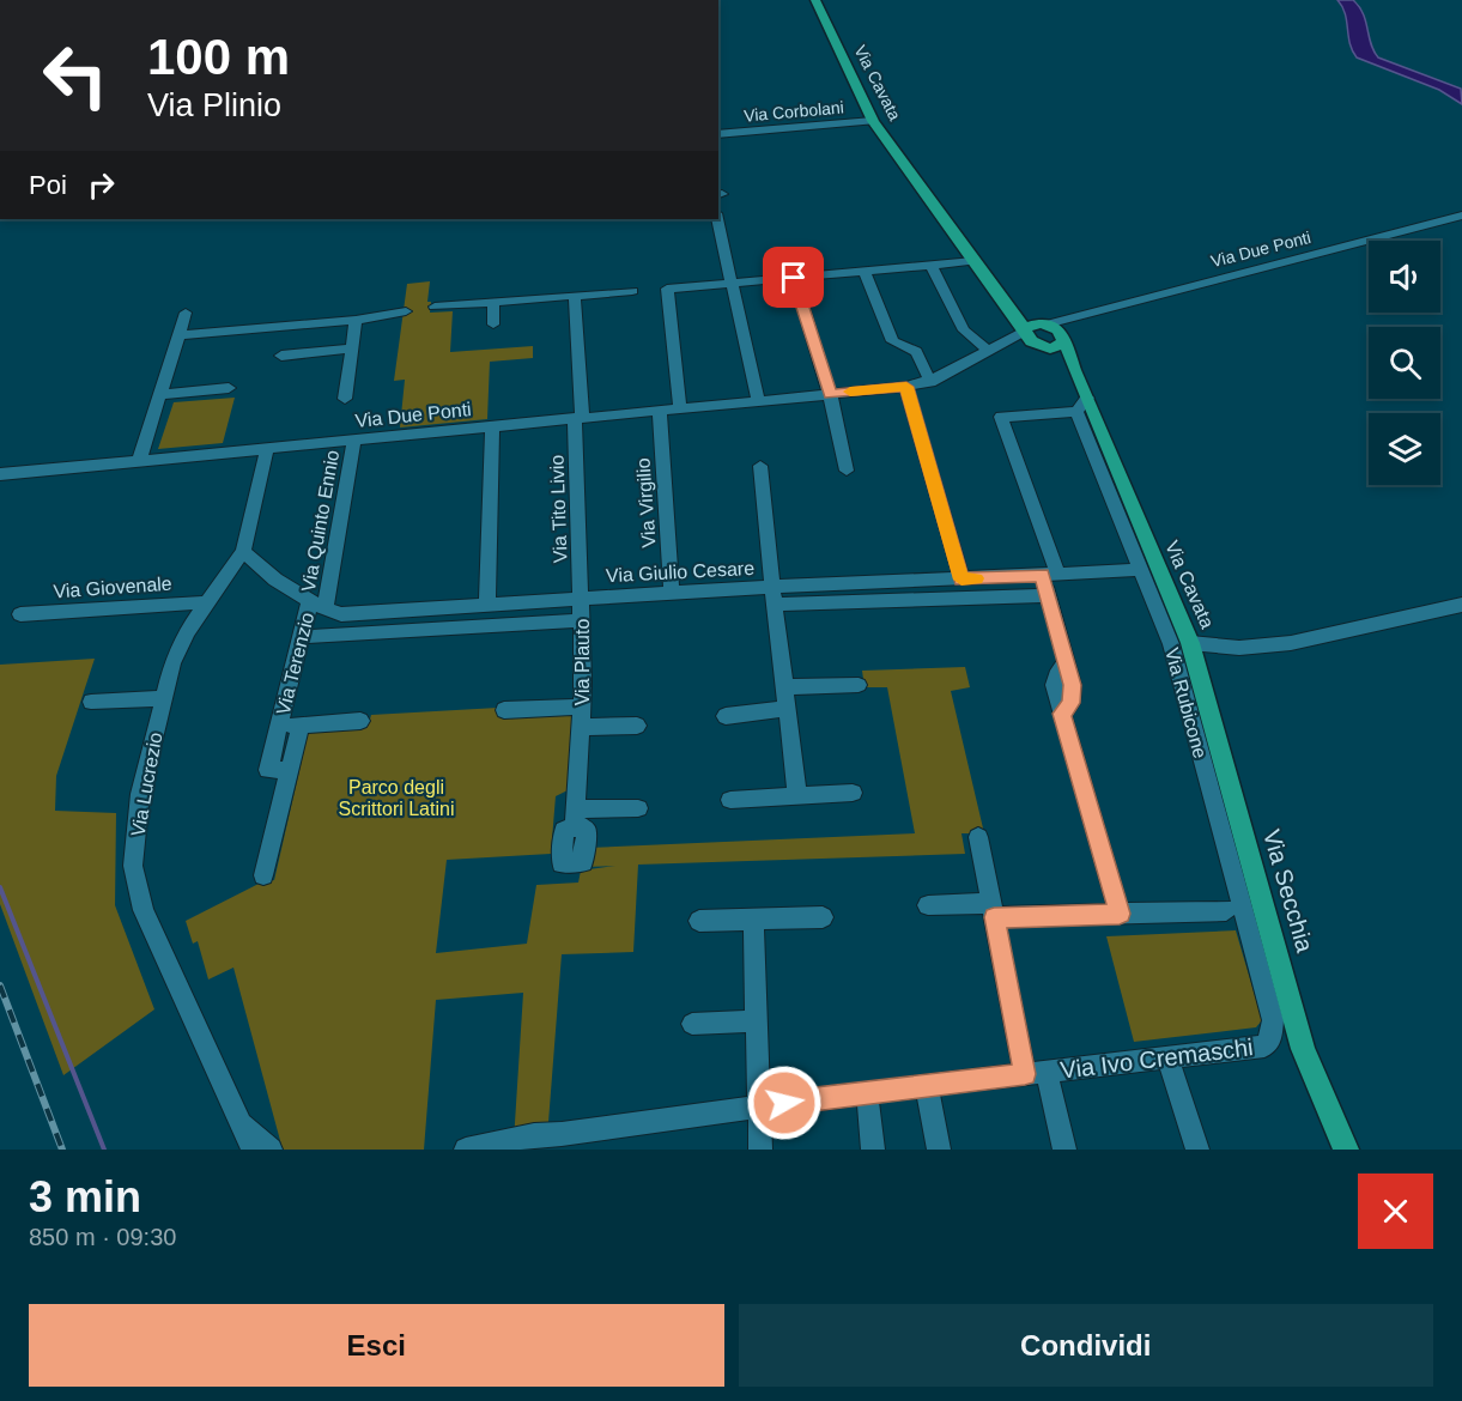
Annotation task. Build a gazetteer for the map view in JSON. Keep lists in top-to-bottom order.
{
  "streets": {
    "main road": ["Via Cavata", "Via Secchia"],
    "street": [
      "Via Corbolani",
      "Via Due Ponti",
      "Via Virgilio",
      "Via Tito Livio",
      "Via Quinto Ennio",
      "Via Giulio Cesare",
      "Via Giovenale",
      "Via Plauto",
      "Via Terenzio",
      "Via Rubicone",
      "Via Lucrezio",
      "Via Ivo Cremaschi"
    ]
  },
  "crossings": [
    ["Via Cavata", "Via Corbolani"],
    ["Via Cavata", "Via Due Ponti"],
    ["Via Cavata", "Via Secchia"],
    ["Via Due Ponti", "Via Virgilio"],
    ["Via Due Ponti", "Via Tito Livio"],
    ["Via Due Ponti", "Via Quinto Ennio"],
    ["Via Due Ponti", "Via Lucrezio"],
    ["Via Virgilio", "Via Giulio Cesare"],
    ["Via Tito Livio", "Via Giulio Cesare"],
    ["Via Tito Livio", "Via Plauto"],
    ["Via Quinto Ennio", "Via Giulio Cesare"],
    ["Via Quinto Ennio", "Via Terenzio"],
    ["Via Giulio Cesare", "Via Plauto"],
    ["Via Giulio Cesare", "Via Terenzio"],
    ["Via Giulio Cesare", "Via Rubicone"],
    ["Via Giulio Cesare", "Via Lucrezio"],
    ["Via Giovenale", "Via Lucrezio"],
    ["Via Rubicone", "Via Ivo Cremaschi"]
  ],
  "parks": ["Parco degli Scrittori Latini"],
  "page": {
    "turn": ["100 m", "Via Plinio"],
    "then": "Poi",
    "heading": ["3 min", "850 m · 09:30"],
    "buttons": ["Esci", "Condividi"]
  }
}
